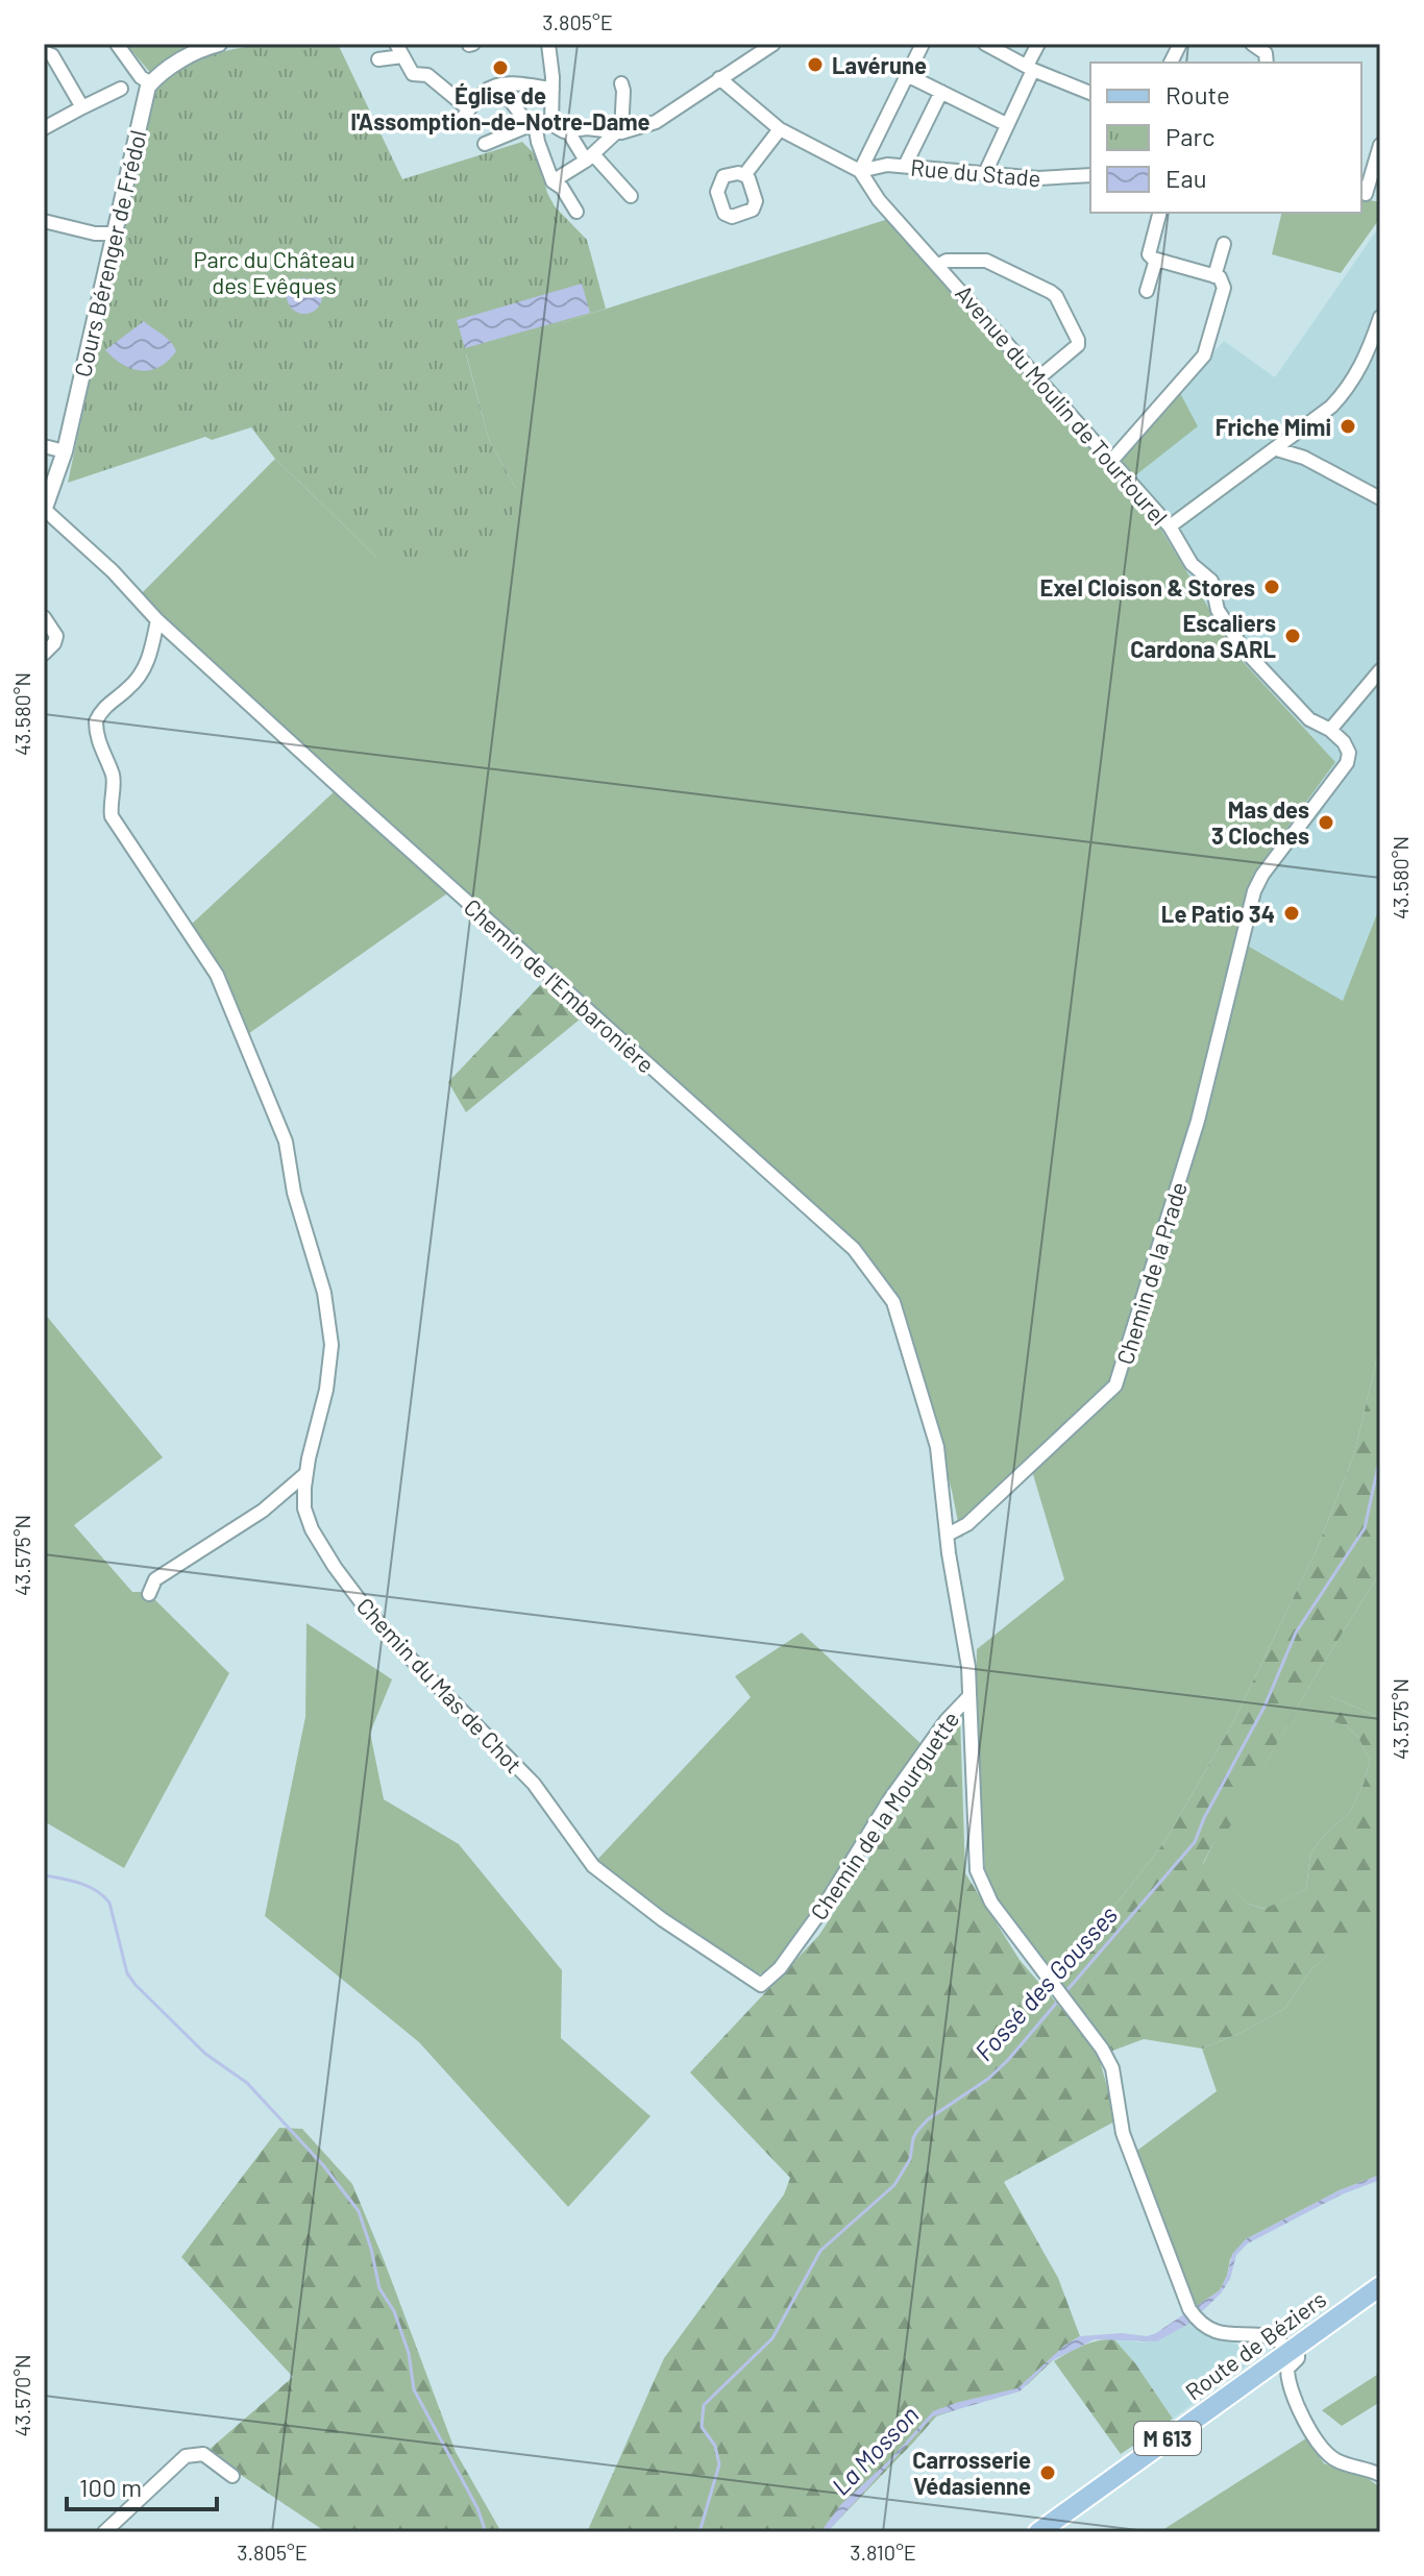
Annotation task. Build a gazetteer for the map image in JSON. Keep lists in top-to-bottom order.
{
  "streets": {
    "main road": ["Route de Béziers", "M 613"],
    "street": [
      "Rue du Stade",
      "Cours Bérenger de Frédol",
      "Avenue du Moulin de Tourtourel",
      "Chemin de l'Embaronière",
      "Chemin de la Prade",
      "Chemin du Mas de Chot",
      "Chemin de la Mourguette"
    ]
  },
  "crossings": [
    ["Rue du Stade", "Avenue du Moulin de Tourtourel"],
    ["Cours Bérenger de Frédol", "Chemin de l'Embaronière"],
    ["Avenue du Moulin de Tourtourel", "Chemin de la Prade"],
    ["Chemin de l'Embaronière", "Chemin de la Prade"],
    ["Chemin de l'Embaronière", "Chemin du Mas de Chot"],
    ["Chemin de l'Embaronière", "Chemin de la Mourguette"],
    ["Chemin de la Prade", "Chemin de la Mourguette"],
    ["Chemin du Mas de Chot", "Chemin de la Mourguette"]
  ],
  "water": ["Fossé des Gousses", "La Mosson"],
  "parks": ["Parc du Château des Evêques"],
  "places": [
    "Lavérune",
    "Église de l'Assomption-de-Notre-Dame",
    "Friche Mimi",
    "Exel Cloison & Stores",
    "Escaliers Cardona SARL",
    "Mas des 3 Cloches",
    "Le Patio 34",
    "Carrosserie Védasienne"
  ],
  "legend": ["Route", "Parc", "Eau"],
  "scale_bar": "100 m",
  "coordinates": [
    "3.805°E",
    "43.580°N",
    "43.575°N",
    "43.570°N",
    "3.810°E"
  ]
}
